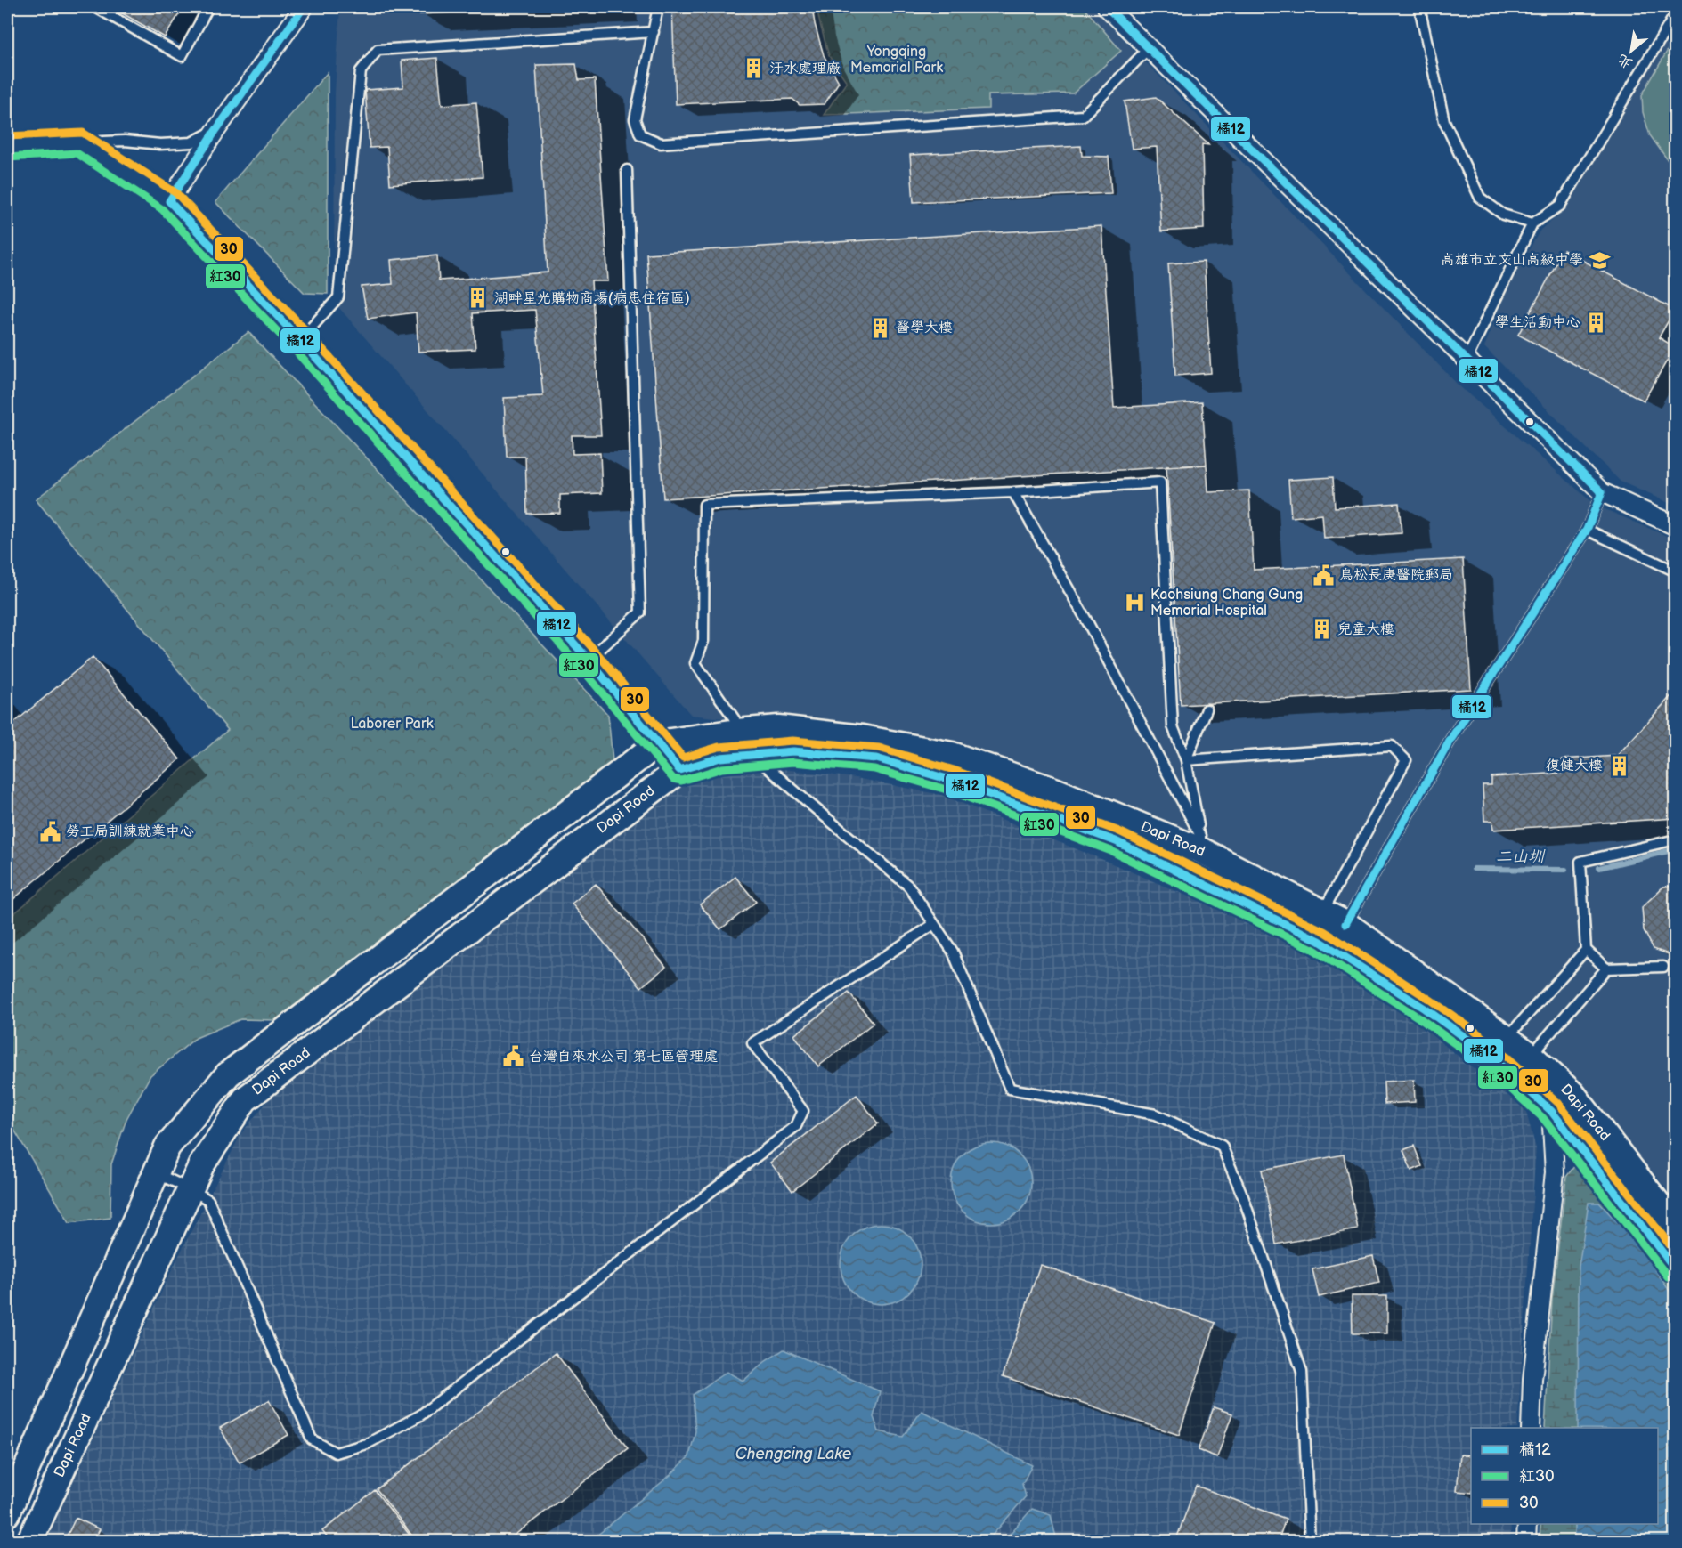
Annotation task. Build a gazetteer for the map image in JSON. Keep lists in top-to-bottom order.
{
  "streets": {
    "main road": ["Dapi Road"]
  },
  "water": ["二山圳", "Chengcing Lake"],
  "parks": ["Yongqing Memorial Park", "Laborer Park"],
  "places": {
    "building": [
      "汙水處理廠",
      "湖畔星光購物商場(病患住宿區)",
      "學生活動中心",
      "醫學大樓",
      "兒童大樓",
      "復健大樓"
    ],
    "school or university": ["高雄市立文山高級中學"],
    "public building": ["鳥松長庚醫院郵局", "勞工局訓練就業中心", "台灣自來水公司 第七區管理處"],
    "hospital": ["Kaohsiung Chang Gung Memorial Hospital"]
  },
  "lines": ["transit line 橘12", "transit line 30", "transit line 紅30"],
  "legend": ["橘12", "紅30", "30"],
  "north": "bottom left"
}
